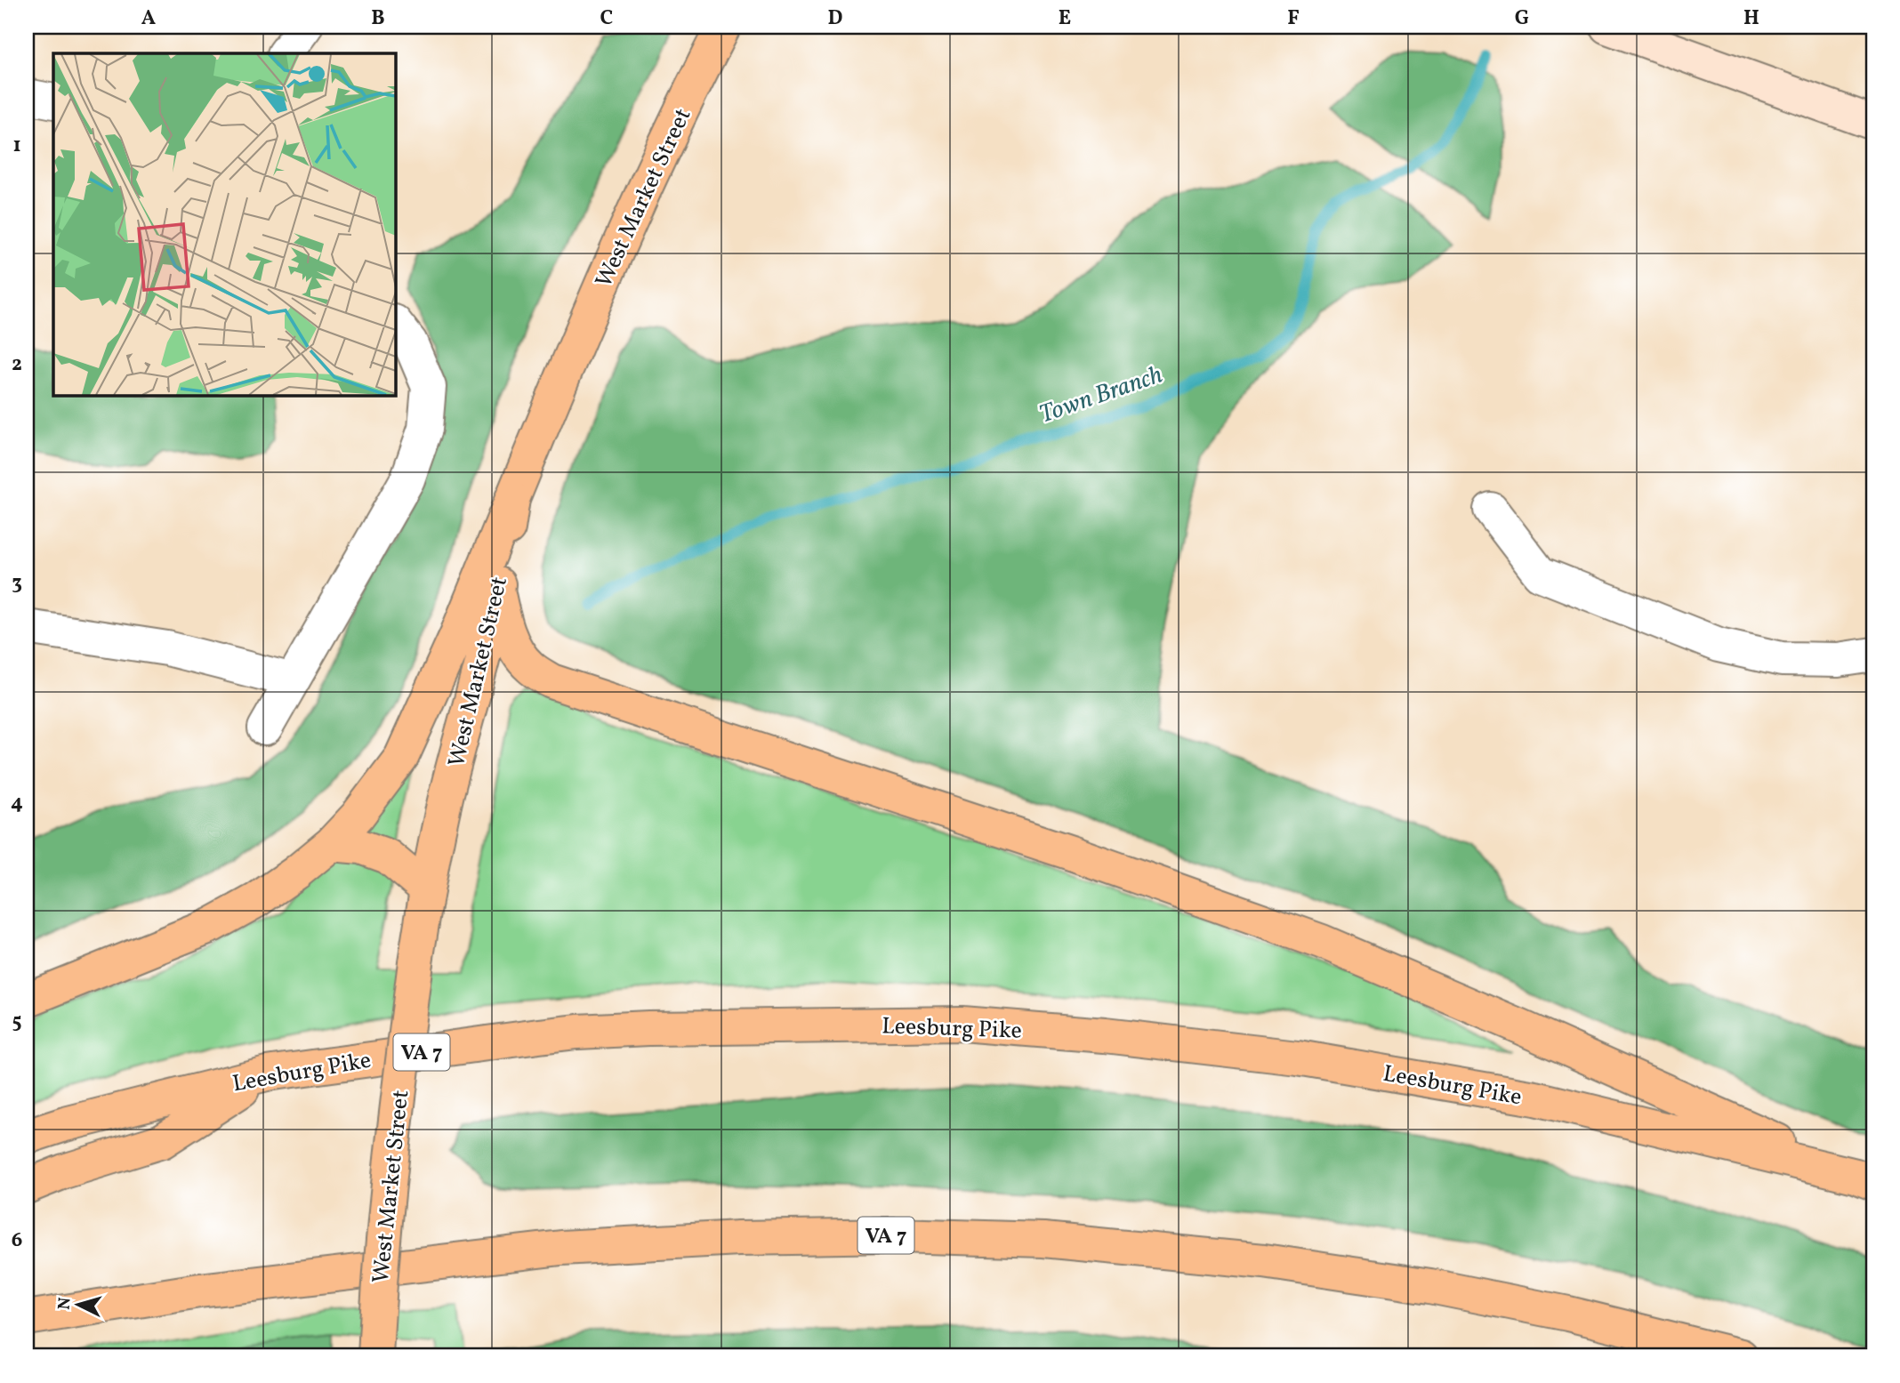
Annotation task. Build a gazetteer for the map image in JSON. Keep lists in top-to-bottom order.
{
  "streets": {
    "main road": ["West Market Street", "Leesburg Pike", "VA 7"]
  },
  "water": ["Town Branch"],
  "north": "left",
  "grid": {
    "columns": [
      "A",
      "B",
      "C",
      "D",
      "E",
      "F",
      "G",
      "H"
    ],
    "rows": [
      "1",
      "2",
      "3",
      "4",
      "5",
      "6"
    ]
  }
}
